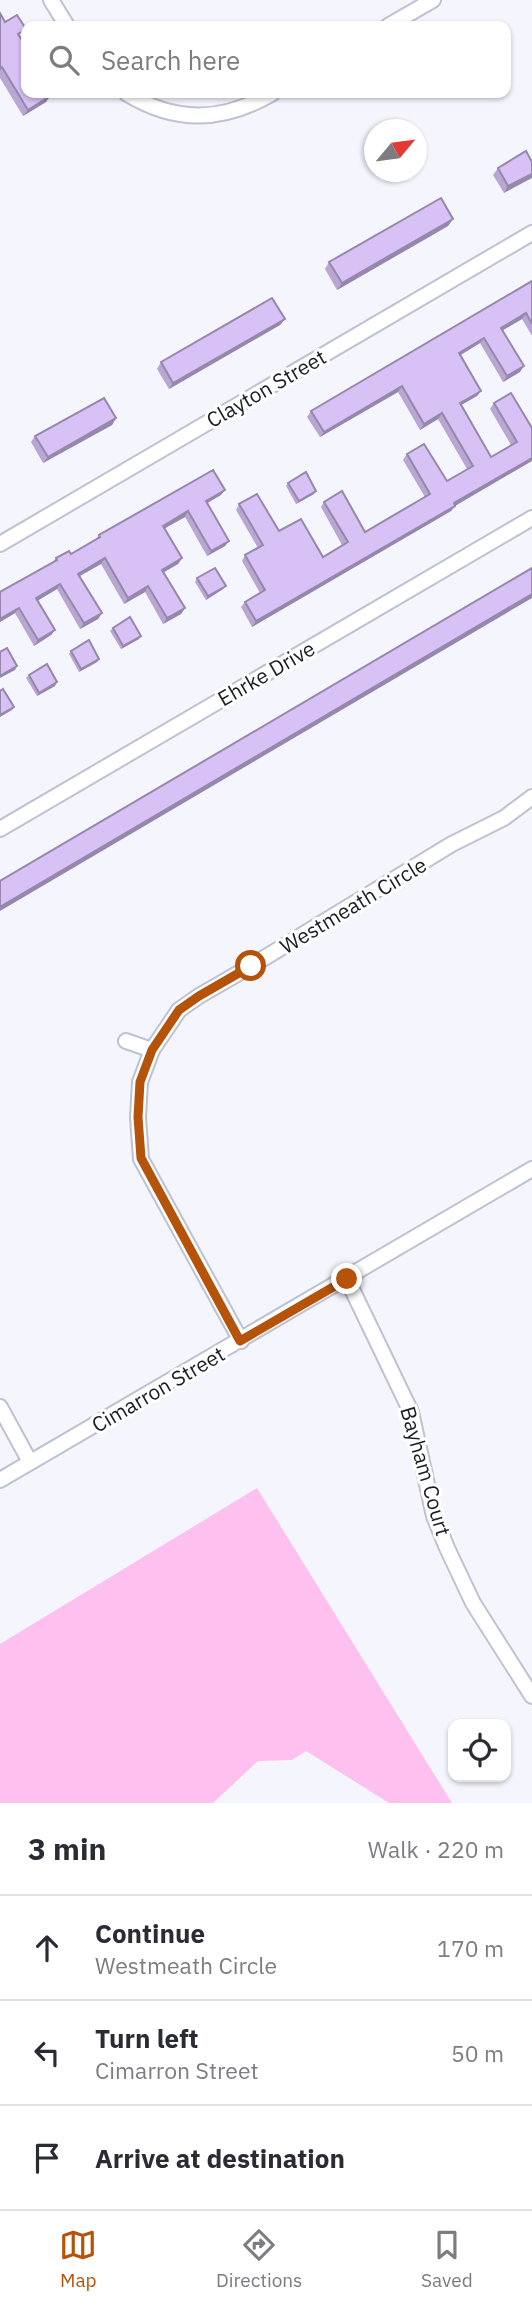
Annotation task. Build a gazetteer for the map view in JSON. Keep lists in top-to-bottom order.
{
  "streets": {
    "street": [
      "Clayton Street",
      "Ehrke Drive",
      "Westmeath Circle",
      "Cimarron Street",
      "Bayham Court"
    ]
  },
  "crossings": [
    ["Westmeath Circle", "Cimarron Street"],
    ["Cimarron Street", "Bayham Court"]
  ],
  "north": "top right",
  "page": {
    "search": "Search here",
    "heading": ["3 min", "Walk · 220 m"],
    "list": [
      ["Continue", "Westmeath Circle", "170 m"],
      ["Turn left", "Cimarron Street", "50 m"],
      "Arrive at destination"
    ],
    "nav": ["Map", "Directions", "Saved"]
  }
}
